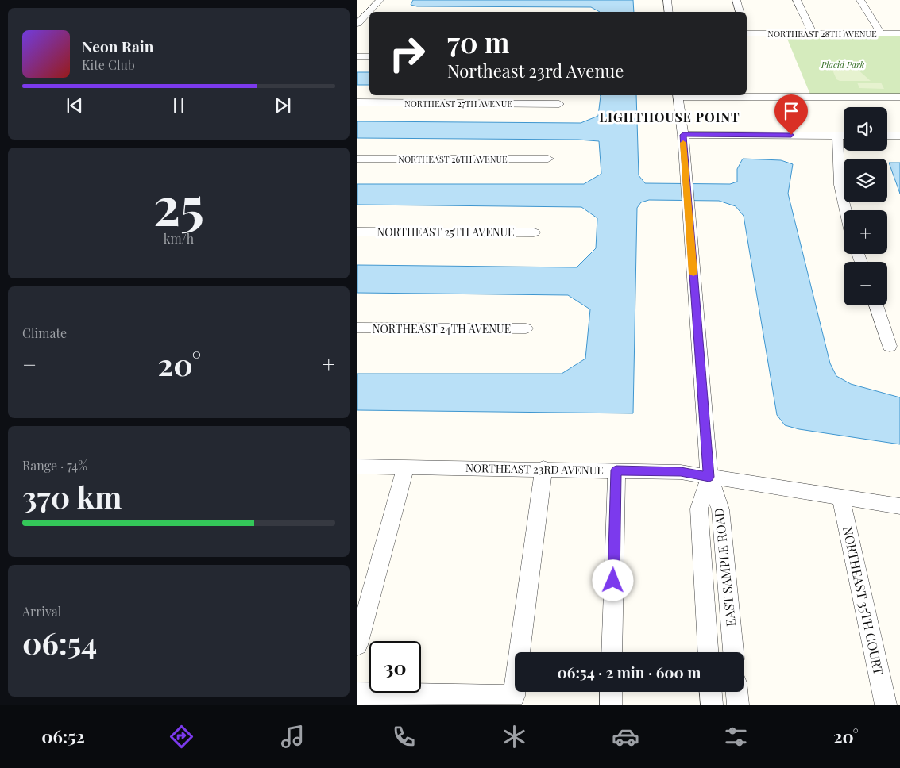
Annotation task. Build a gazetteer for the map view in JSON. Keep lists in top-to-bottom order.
{
  "streets": {
    "street": [
      "NORTHEAST 28TH AVENUE",
      "NORTHEAST 27TH AVENUE",
      "NORTHEAST 26TH AVENUE",
      "NORTHEAST 25TH AVENUE",
      "NORTHEAST 24TH AVENUE",
      "NORTHEAST 23RD AVENUE",
      "EAST SAMPLE ROAD",
      "NORTHEAST 35TH COURT"
    ]
  },
  "crossings": [
    ["NORTHEAST 23RD AVENUE", "EAST SAMPLE ROAD"],
    ["NORTHEAST 23RD AVENUE", "NORTHEAST 35TH COURT"]
  ],
  "districts": ["LIGHTHOUSE POINT"],
  "parks": ["Placid Park"],
  "page": {
    "turn": ["70 m", "Northeast 23rd Avenue"],
    "song": ["Neon Rain", "Kite Club"],
    "map_buttons": ["+", "−"],
    "tile": [
      ["25", "km/h"],
      "Climate",
      ["Range · 74%", "370 km"],
      ["Arrival", "06:54"]
    ],
    "heat": ["−", "20°", "+"],
    "limit": "30",
    "trip": "06:54 · 2 min · 600 m",
    "tabs": ["06:52", "20°"]
  }
}
